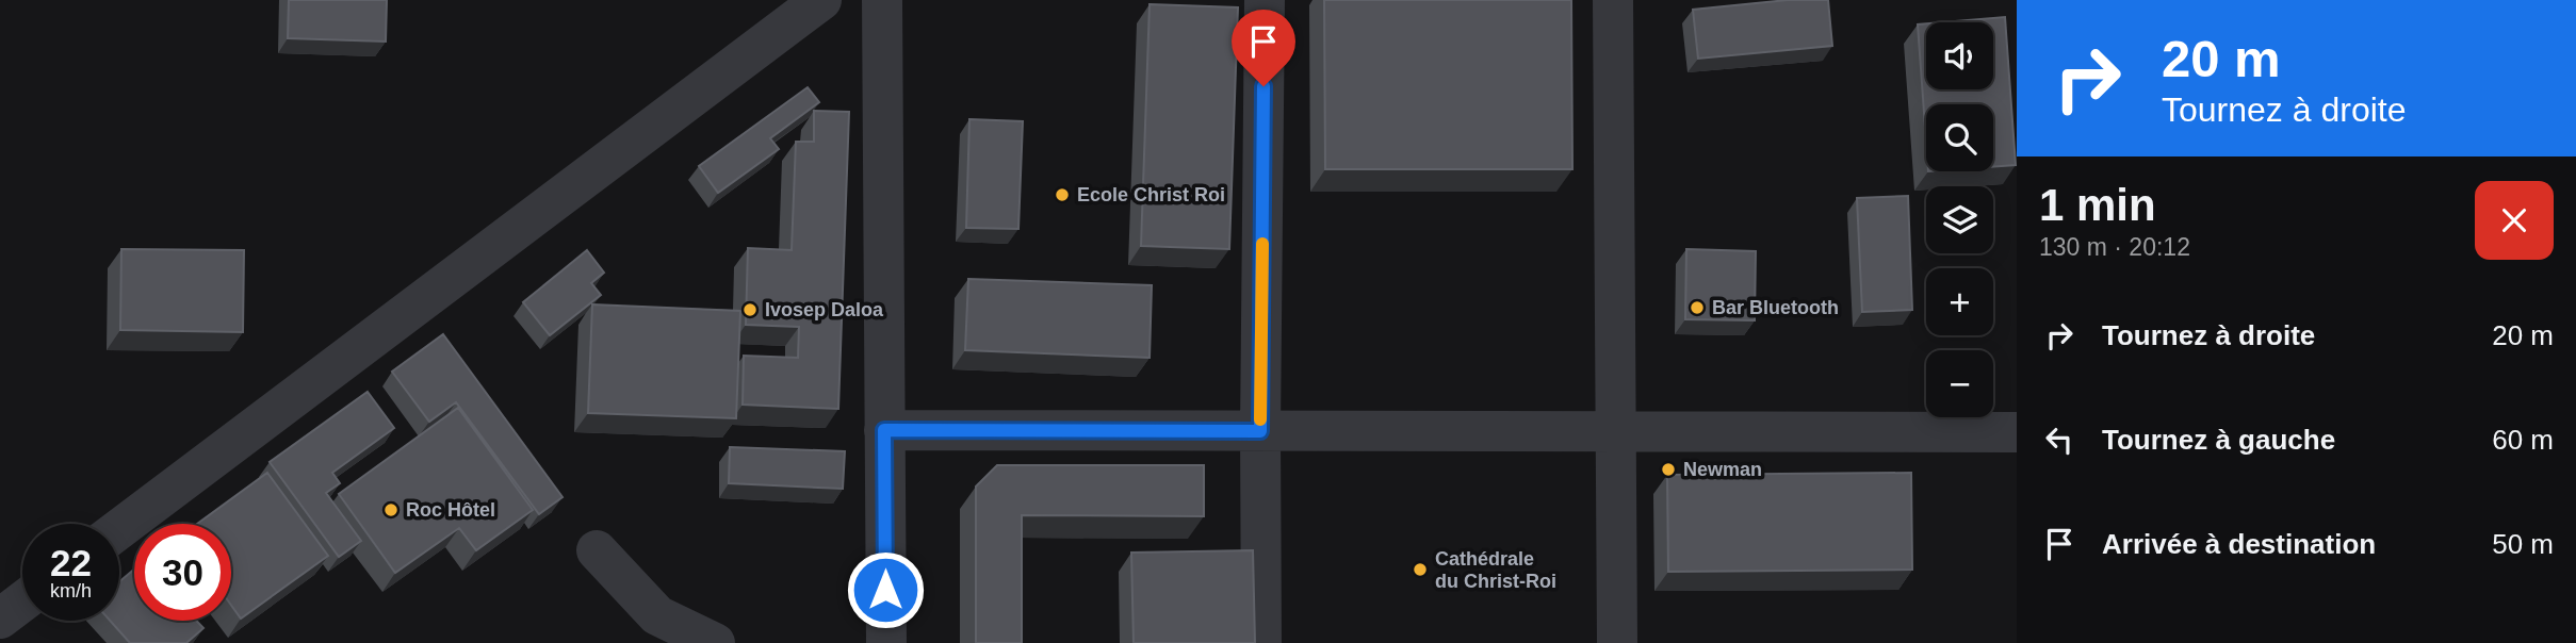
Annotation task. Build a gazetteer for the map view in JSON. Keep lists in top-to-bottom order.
{
  "places": [
    "Ecole Christ Roi",
    "Bar Bluetooth",
    "Ivosep Daloa",
    "Newman",
    "Roc Hôtel",
    "Cathédrale du Christ-Roi"
  ],
  "page": {
    "turn": ["20 m", "Tournez à droite"],
    "map_buttons": ["+", "−"],
    "heading": ["1 min", "130 m · 20:12"],
    "list": [
      {
        "name": "Tournez à droite",
        "value": "20 m"
      },
      {
        "name": "Tournez à gauche",
        "value": "60 m"
      },
      {
        "name": "Arrivée à destination",
        "value": "50 m"
      }
    ],
    "speed": "22 km/h",
    "limit": "30"
  }
}
